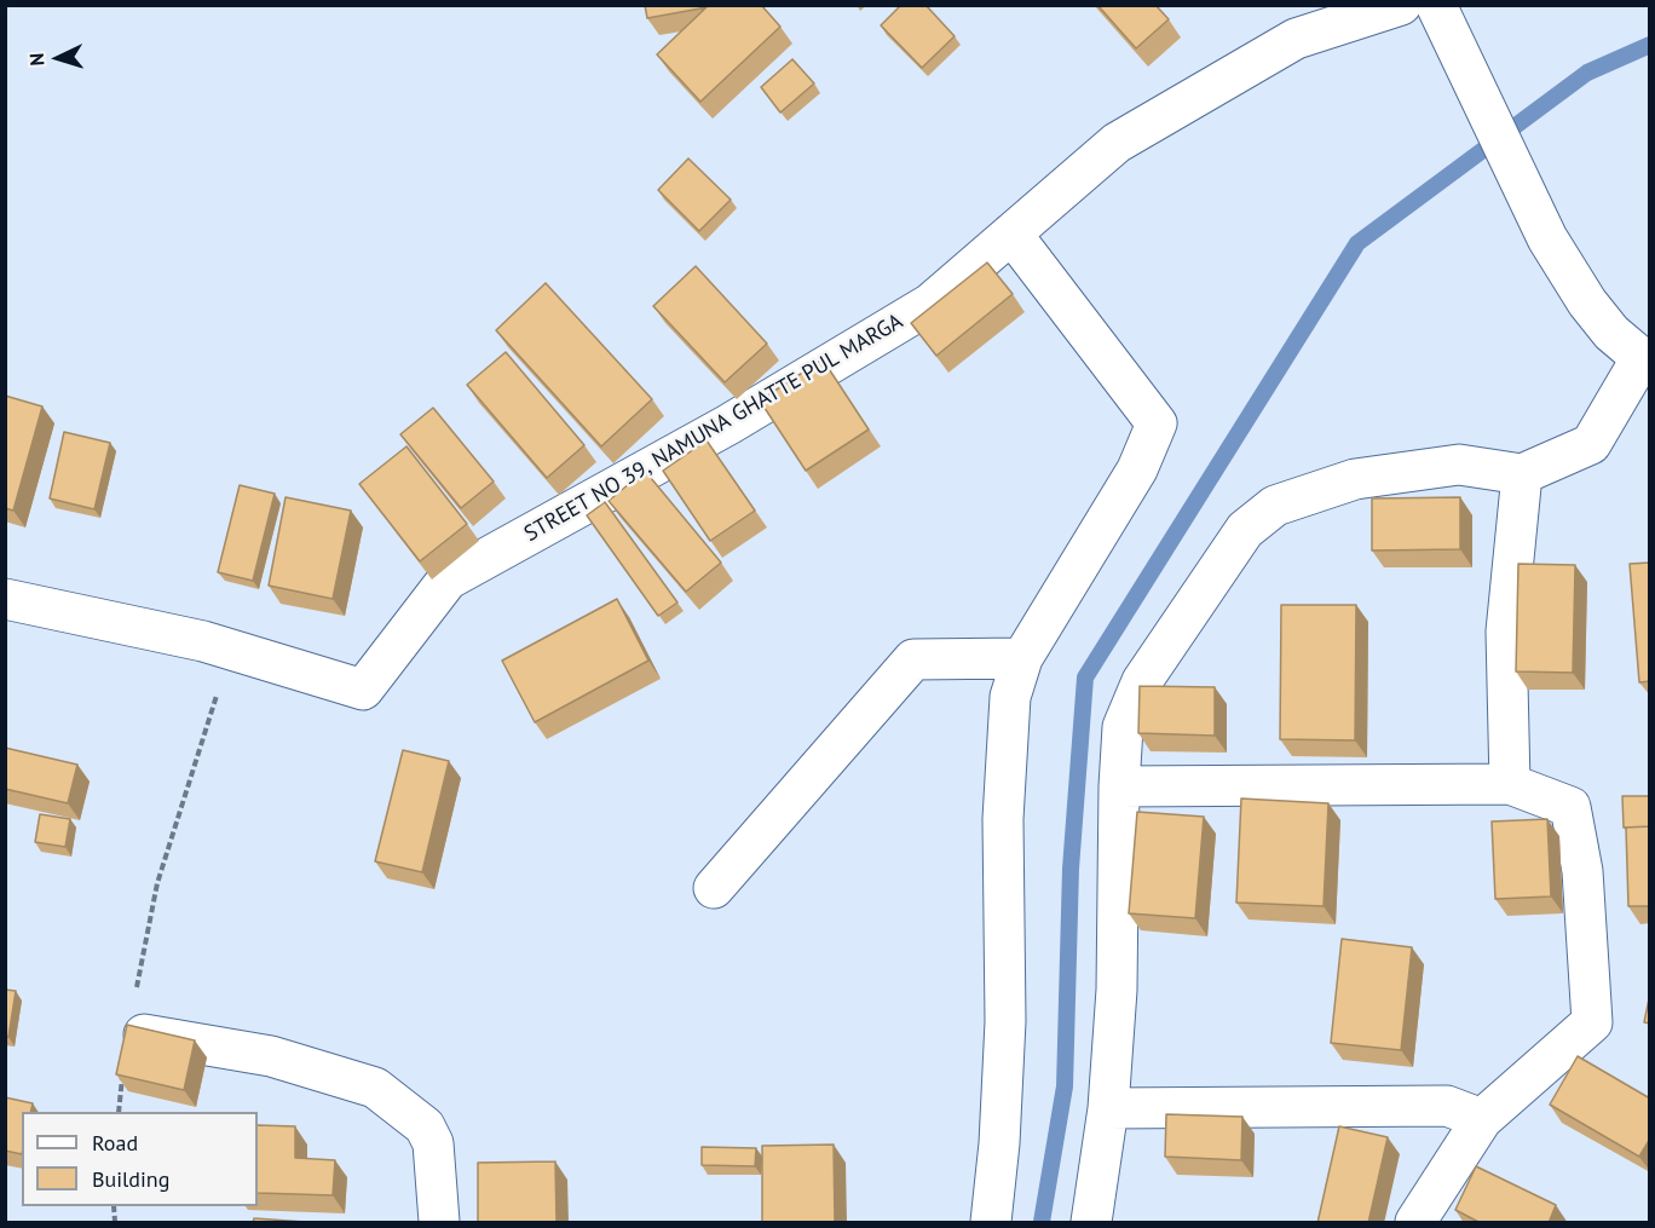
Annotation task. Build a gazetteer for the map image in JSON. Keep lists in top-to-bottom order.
{
  "streets": {
    "street": ["STREET NO 39, NAMUNA GHATTE PUL MARGA"]
  },
  "legend": ["Road", "Building"],
  "north": "left"
}
